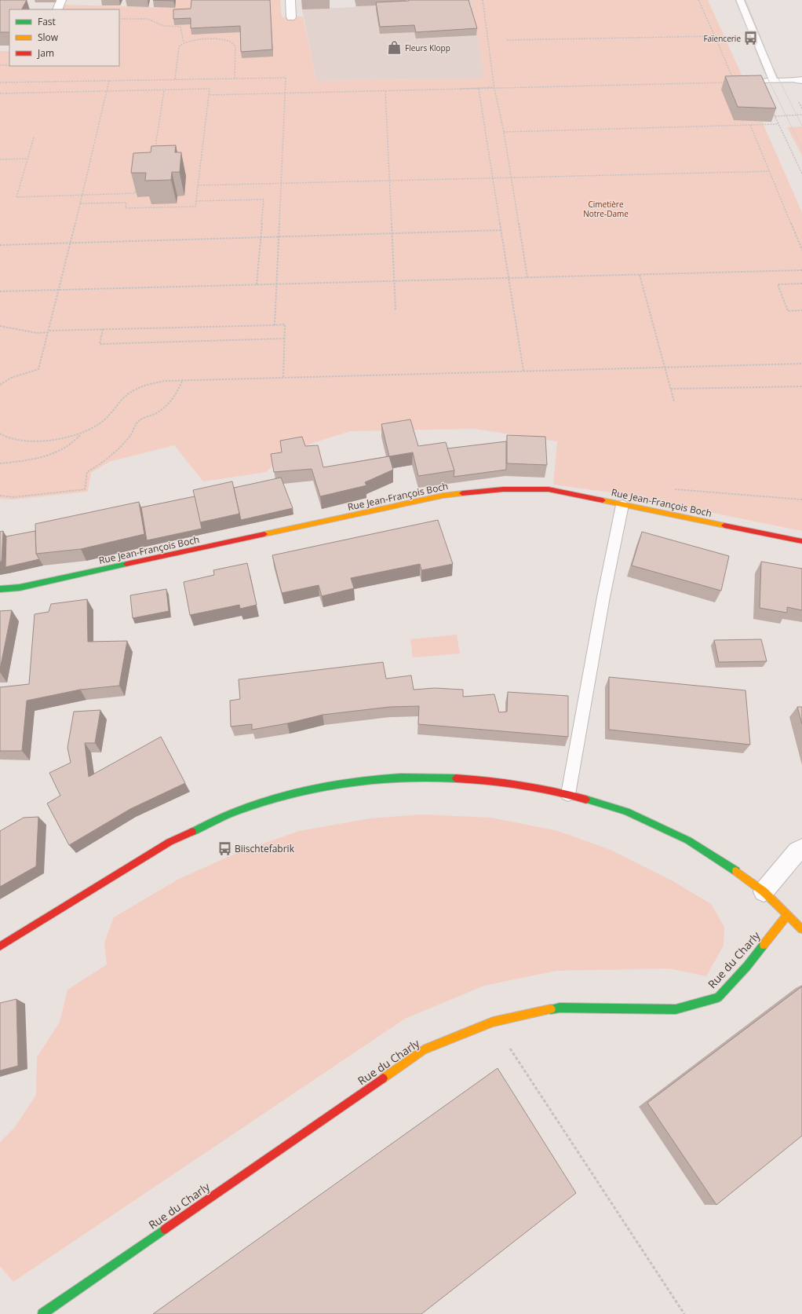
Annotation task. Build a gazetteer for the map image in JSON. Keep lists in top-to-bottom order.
{
  "streets": {
    "street": ["Rue Jean-François Boch", "Rue du Charly"]
  },
  "parks": ["Cimetière Notre-Dame"],
  "places": {
    "bus stop": ["Faïencerie", "Biischtefabrik"],
    "shop": ["Fleurs Klopp"]
  },
  "legend": ["Fast", "Slow", "Jam"]
}
